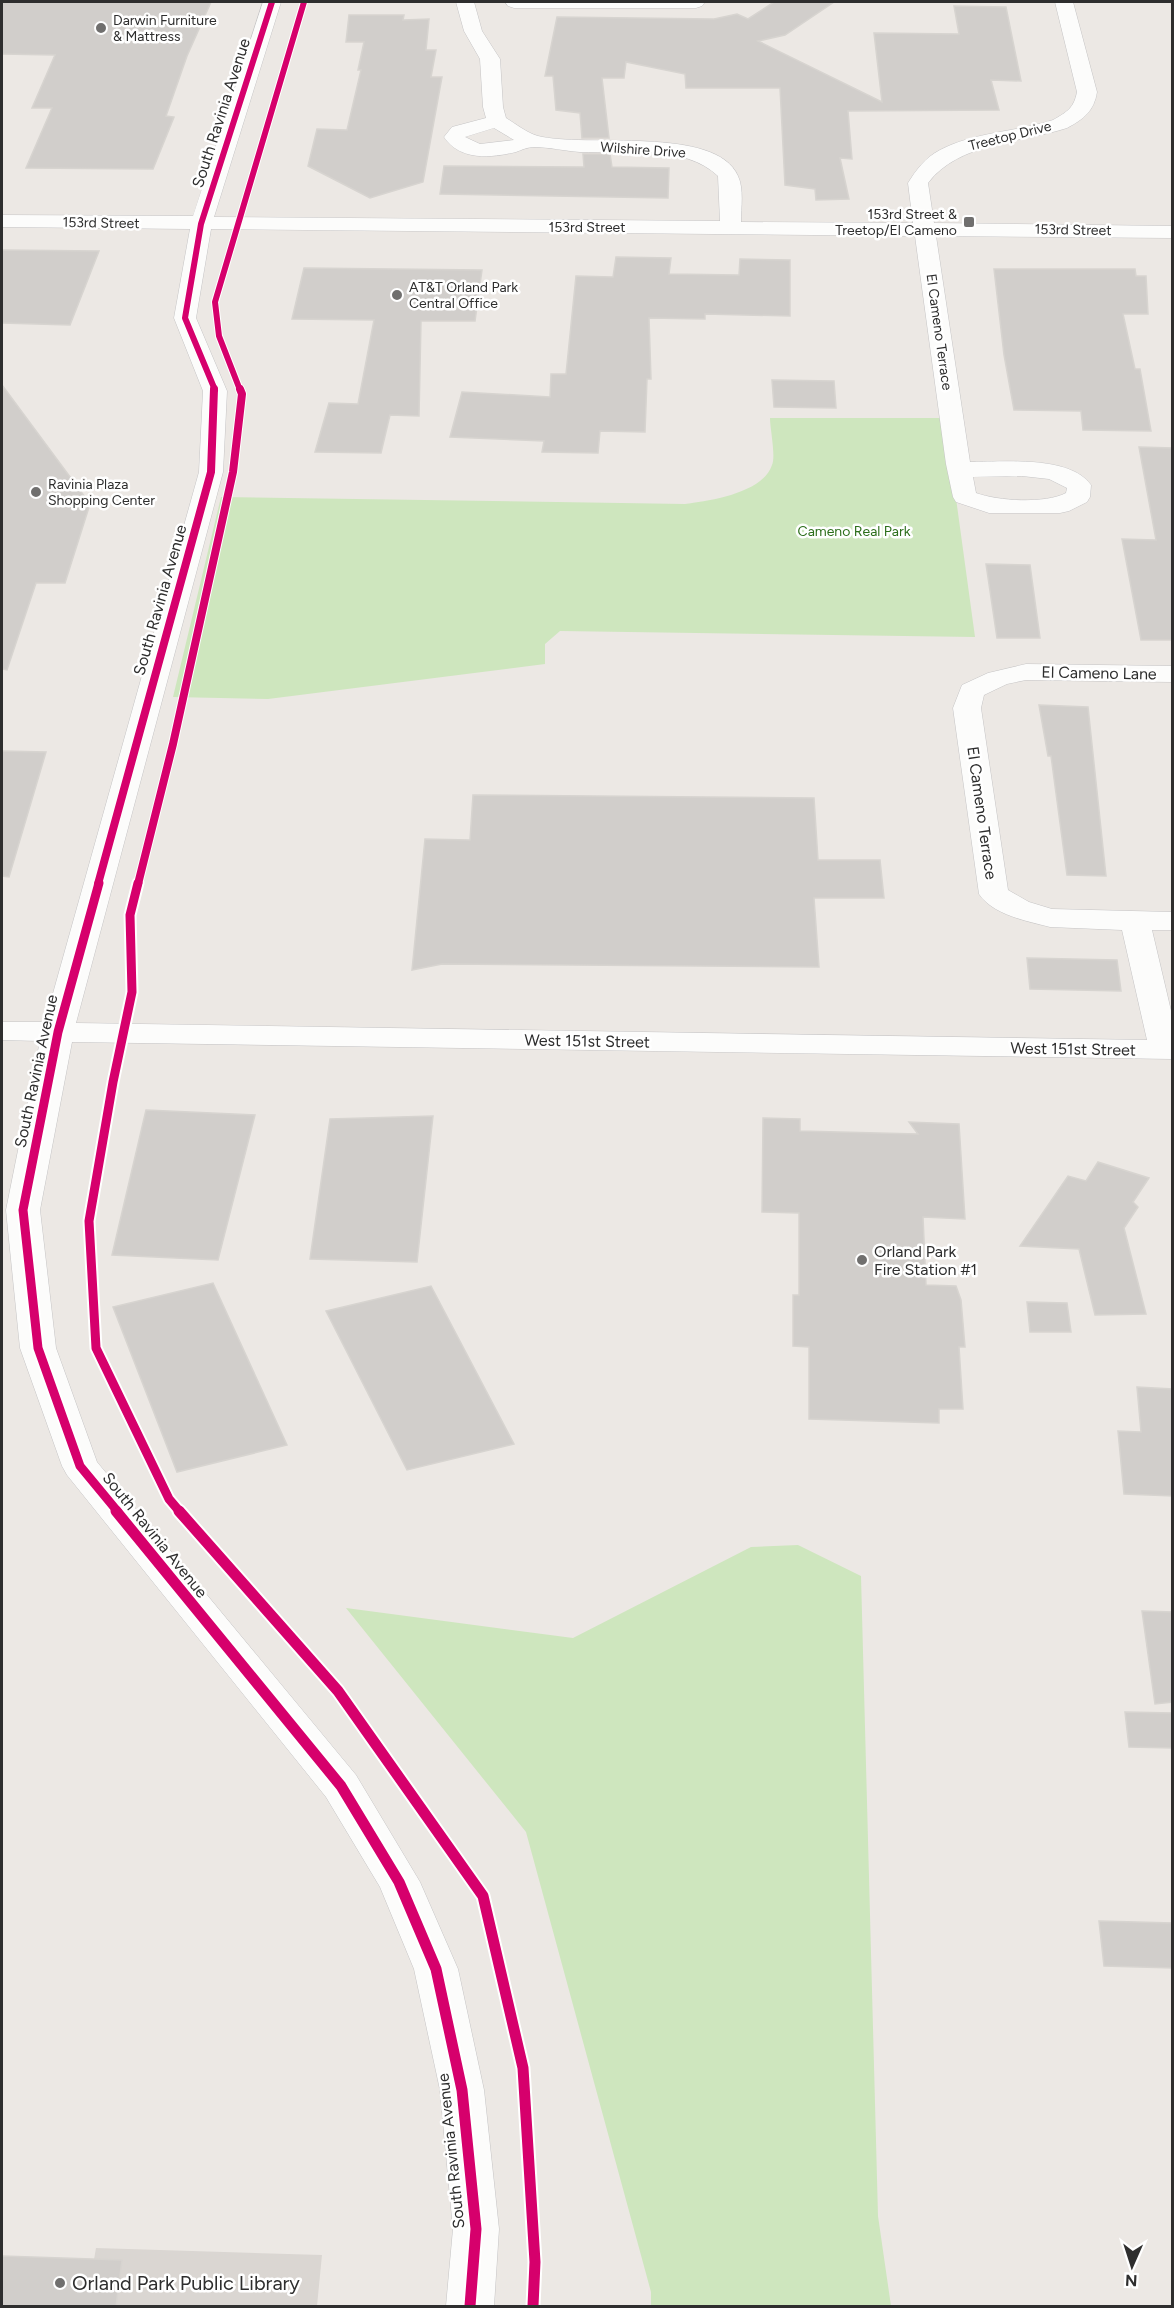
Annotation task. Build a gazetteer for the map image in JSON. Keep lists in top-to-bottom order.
{
  "streets": {
    "street": [
      "South Ravinia Avenue",
      "Treetop Drive",
      "Wilshire Drive",
      "153rd Street",
      "El Cameno Terrace",
      "El Cameno Lane",
      "West 151st Street"
    ]
  },
  "crossings": [
    ["South Ravinia Avenue", "153rd Street"],
    ["South Ravinia Avenue", "West 151st Street"],
    ["Treetop Drive", "153rd Street"],
    ["Treetop Drive", "El Cameno Terrace"],
    ["Wilshire Drive", "153rd Street"],
    ["153rd Street", "El Cameno Terrace"],
    ["El Cameno Terrace", "El Cameno Lane"]
  ],
  "parks": ["Cameno Real Park"],
  "places": {
    "other": [
      "Darwin Furniture & Mattress",
      "AT&T Orland Park Central Office",
      "Ravinia Plaza Shopping Center",
      "Orland Park Fire Station #1",
      "Orland Park Public Library"
    ],
    "transit": ["153rd Street & Treetop/El Cameno"]
  },
  "north": "bottom"
}
